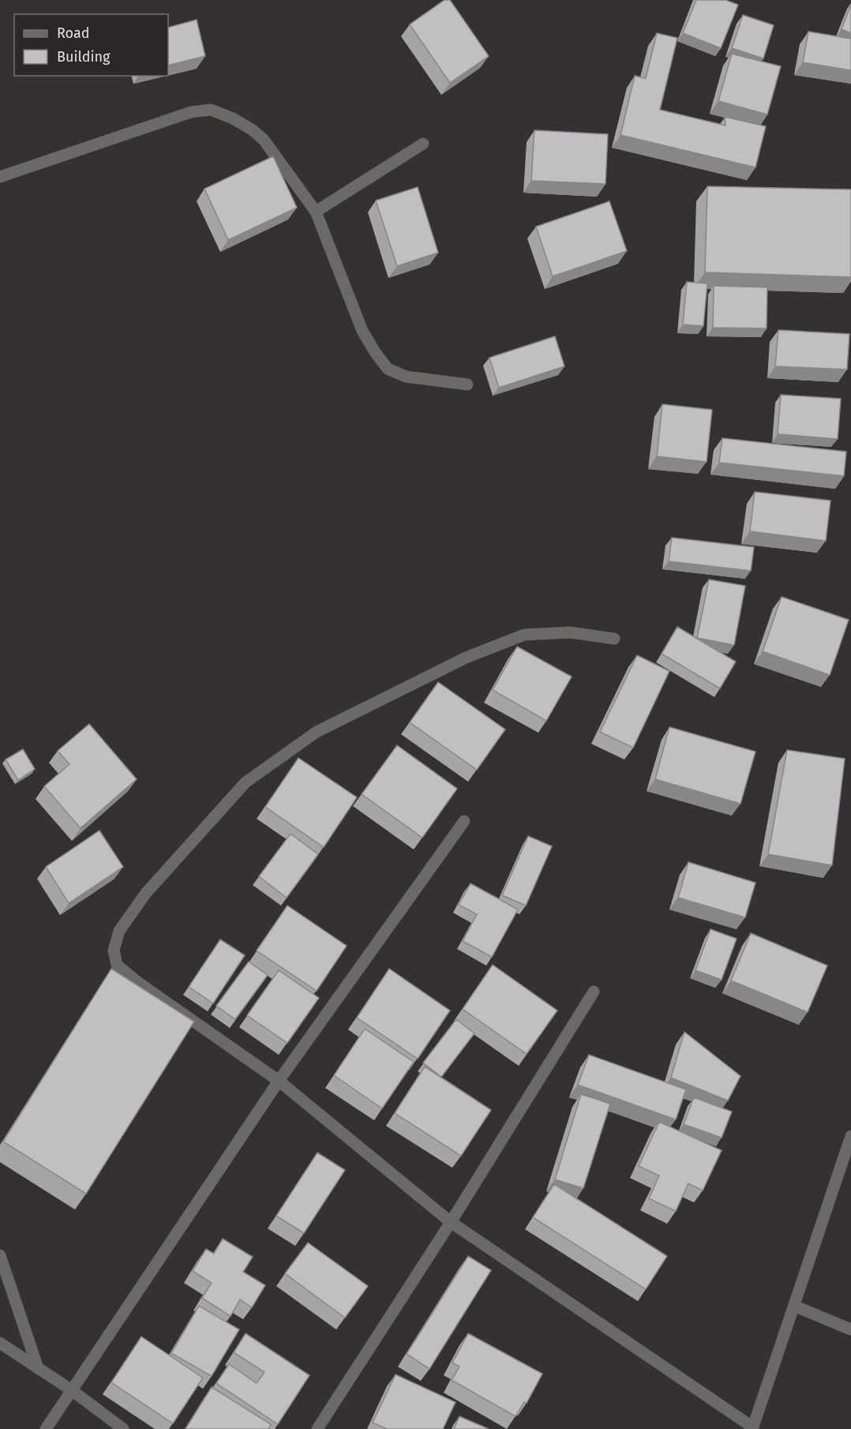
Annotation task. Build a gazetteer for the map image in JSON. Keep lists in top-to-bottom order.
{
  "legend": ["Road", "Building"]
}
